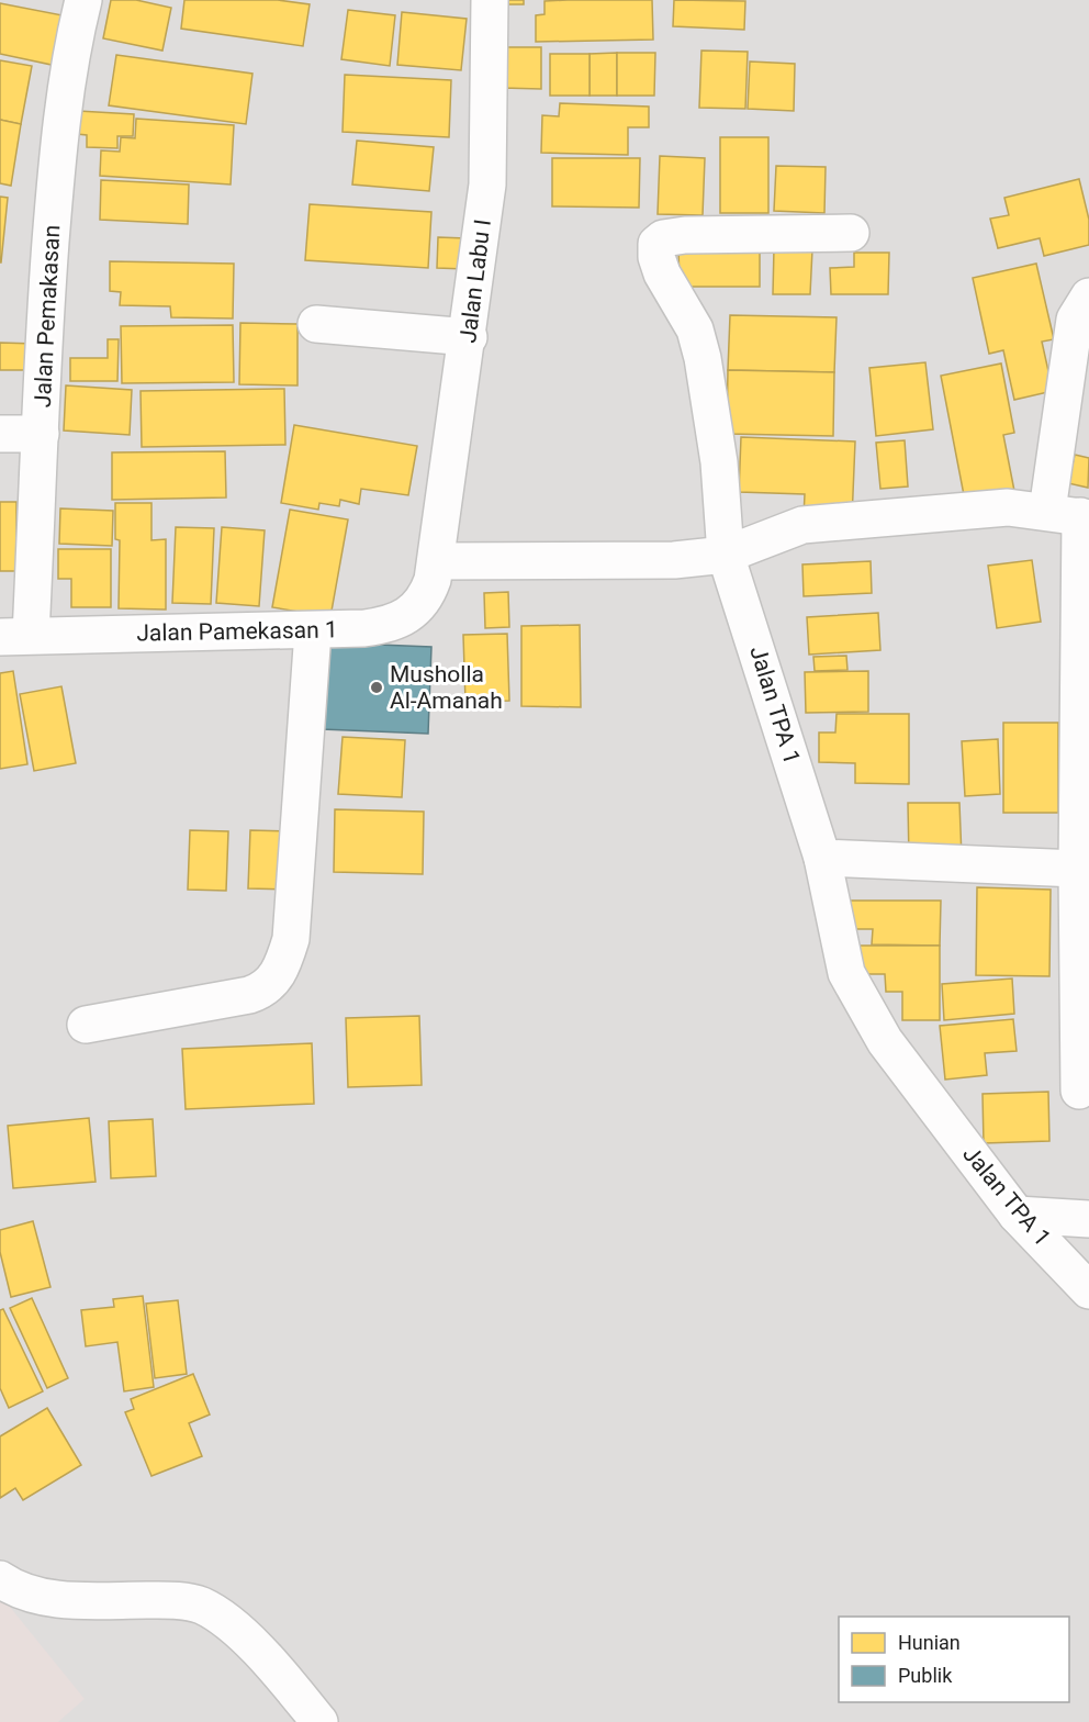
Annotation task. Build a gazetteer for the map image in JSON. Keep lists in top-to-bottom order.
{
  "streets": {
    "street": [
      "Jalan Labu I",
      "Jalan Pemakasan",
      "Jalan Pamekasan 1",
      "Jalan TPA 1"
    ]
  },
  "crossings": [
    ["Jalan Labu I", "Jalan Pamekasan 1"],
    ["Jalan Pemakasan", "Jalan Pamekasan 1"]
  ],
  "places": ["Musholla Al-Amanah"],
  "legend": ["Hunian", "Publik"]
}
